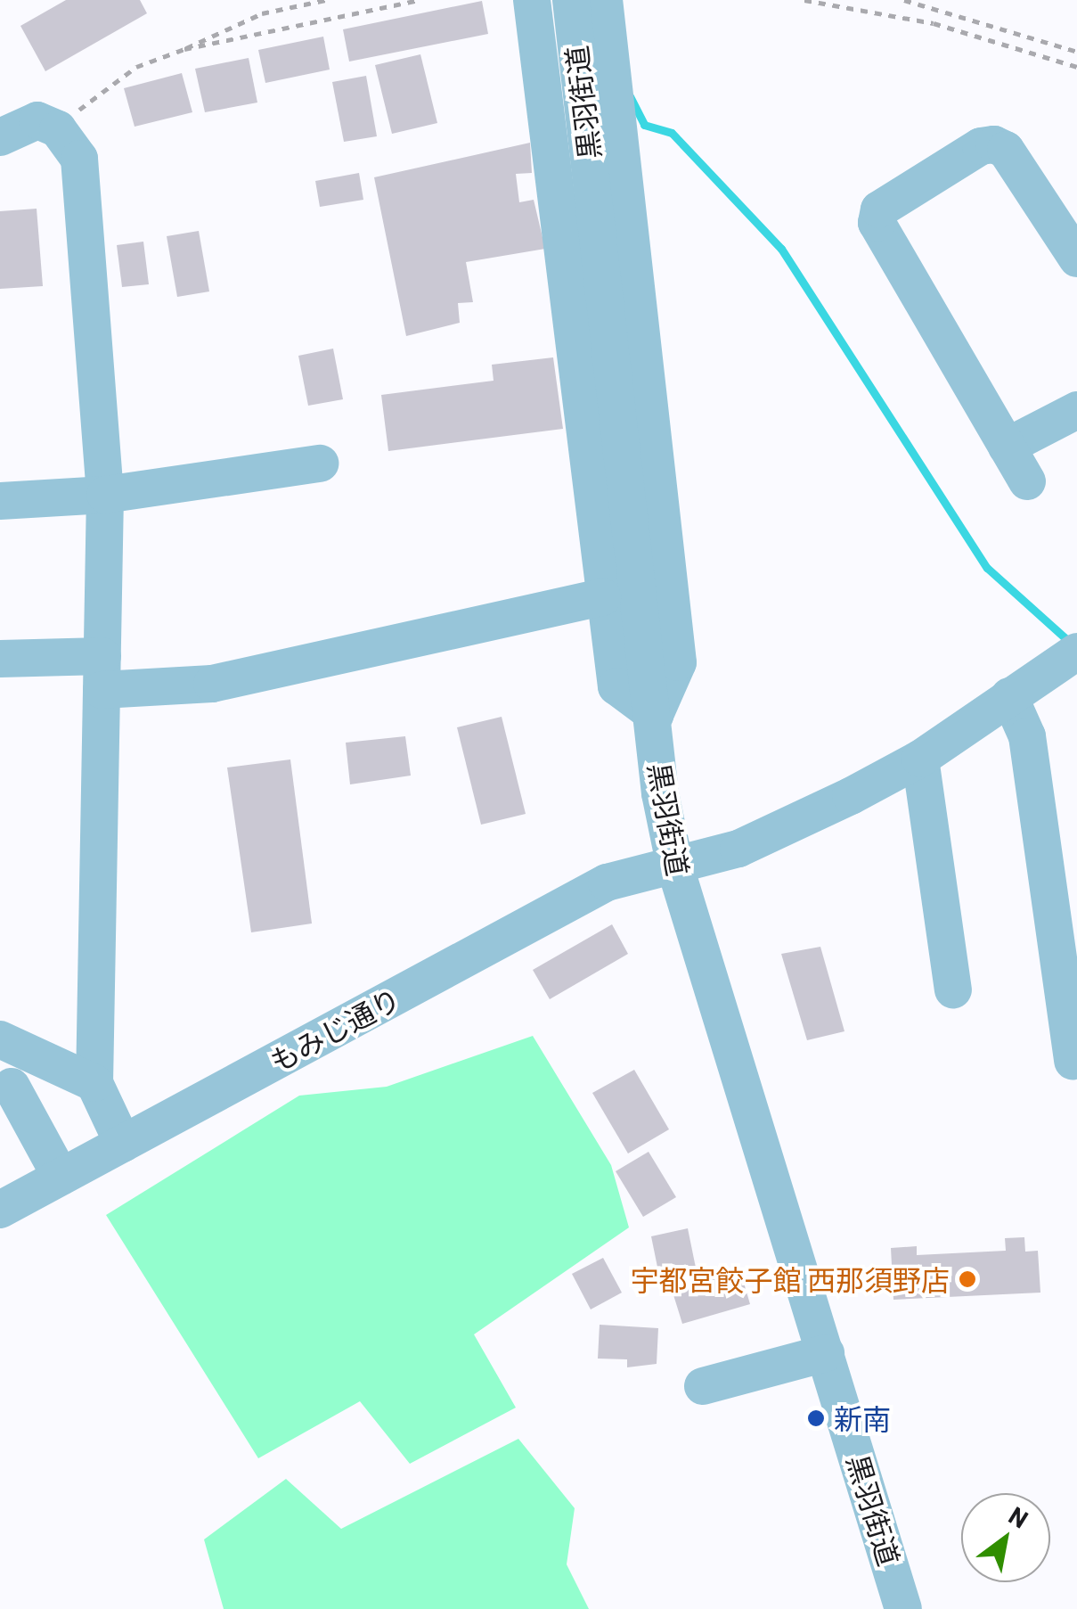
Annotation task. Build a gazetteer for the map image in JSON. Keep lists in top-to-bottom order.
{
  "streets": {
    "street": ["黒羽街道", "もみじ通り"]
  },
  "crossings": [
    ["黒羽街道", "もみじ通り"]
  ],
  "places": ["宇都宮餃子館 西那須野店", "新南"],
  "north": "top right"
}
